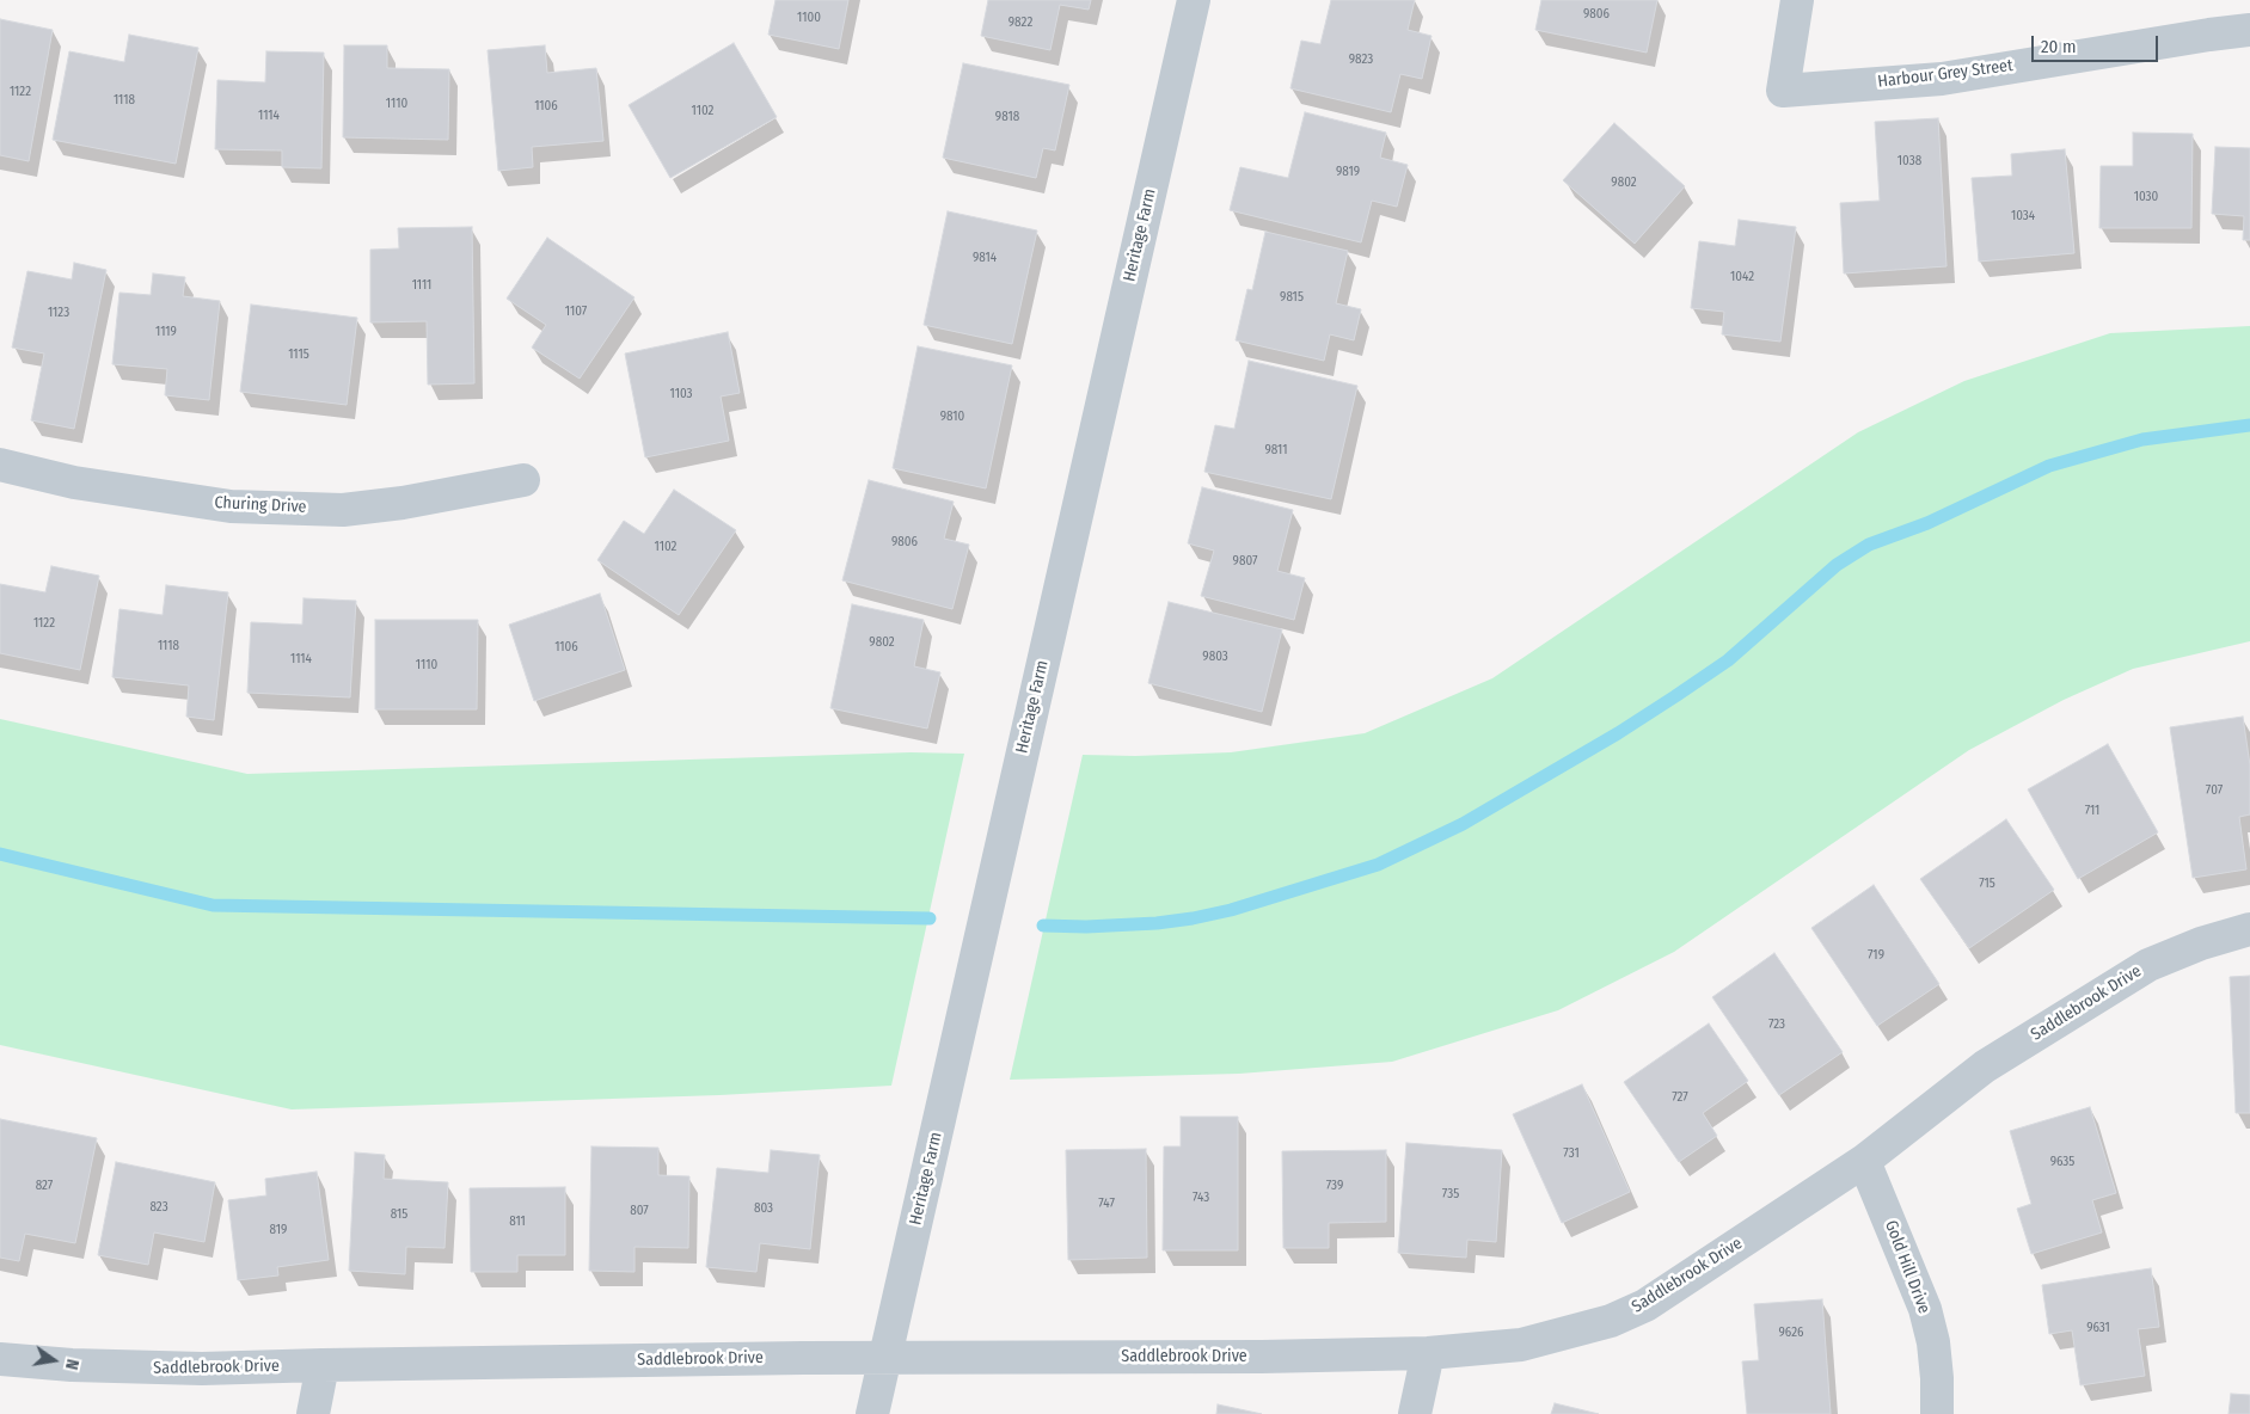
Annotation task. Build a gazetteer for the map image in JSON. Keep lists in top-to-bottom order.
{
  "streets": {
    "street": [
      "Harbour Grey Street",
      "Heritage Farm",
      "Churing Drive",
      "Saddlebrook Drive",
      "Gold Hill Drive"
    ]
  },
  "crossings": [
    ["Heritage Farm", "Saddlebrook Drive"],
    ["Saddlebrook Drive", "Gold Hill Drive"]
  ],
  "house_numbers": [
    "9806",
    "1100",
    "9822",
    "9823",
    "1122",
    "1118",
    "1110",
    "1106",
    "1102",
    "1114",
    "9818",
    "1038",
    "9819",
    "9802",
    "1030",
    "1034",
    "9814",
    "1042",
    "1111",
    "9815",
    "1107",
    "1123",
    "1119",
    "1115",
    "1103",
    "9810",
    "9811",
    "9806",
    "1102",
    "9807",
    "1122",
    "9802",
    "1118",
    "1106",
    "9803",
    "1114",
    "1110",
    "707",
    "711",
    "715",
    "719",
    "723",
    "727",
    "731",
    "9635",
    "827",
    "739",
    "735",
    "743",
    "747",
    "823",
    "803",
    "807",
    "815",
    "811",
    "819",
    "9631",
    "9626"
  ],
  "scale_bar": "20 m",
  "north": "right"
}
